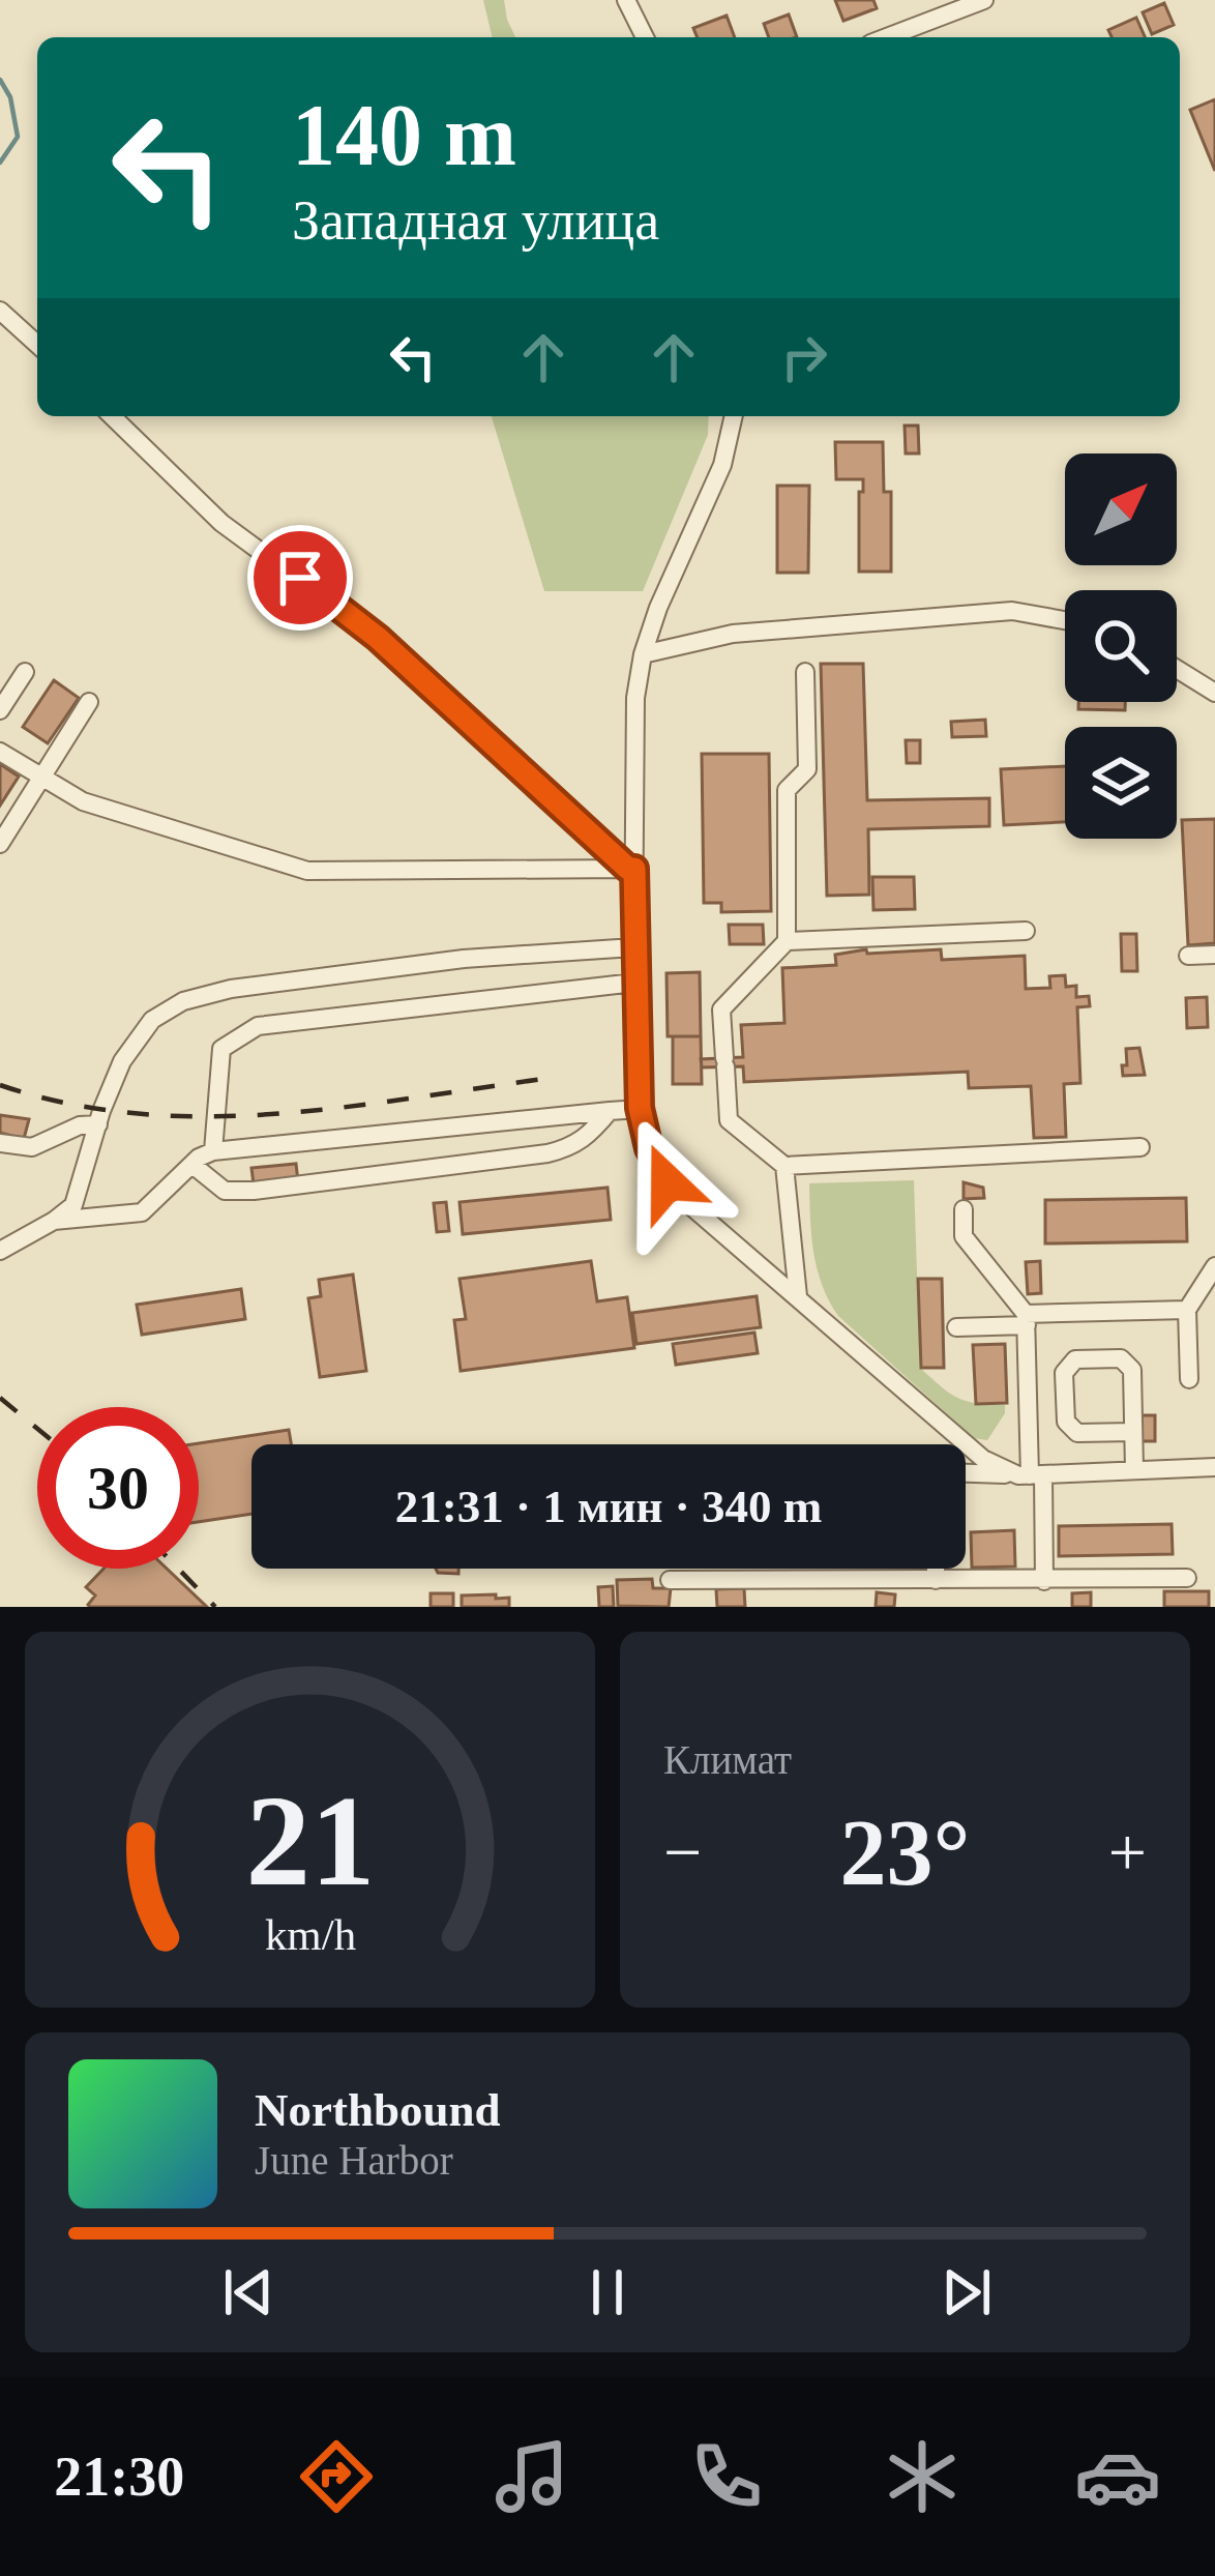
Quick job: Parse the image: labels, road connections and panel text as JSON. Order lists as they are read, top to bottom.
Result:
{
  "north": "top right",
  "page": {
    "turn": ["140 m", "Западная улица"],
    "limit": "30",
    "trip": "21:31 · 1 мин · 340 m",
    "tile": "Климат",
    "heat": ["−", "23°", "+"],
    "song": ["Northbound", "June Harbor"],
    "tabs": "21:30",
    "gauge": ["21", "km/h"]
  }
}
